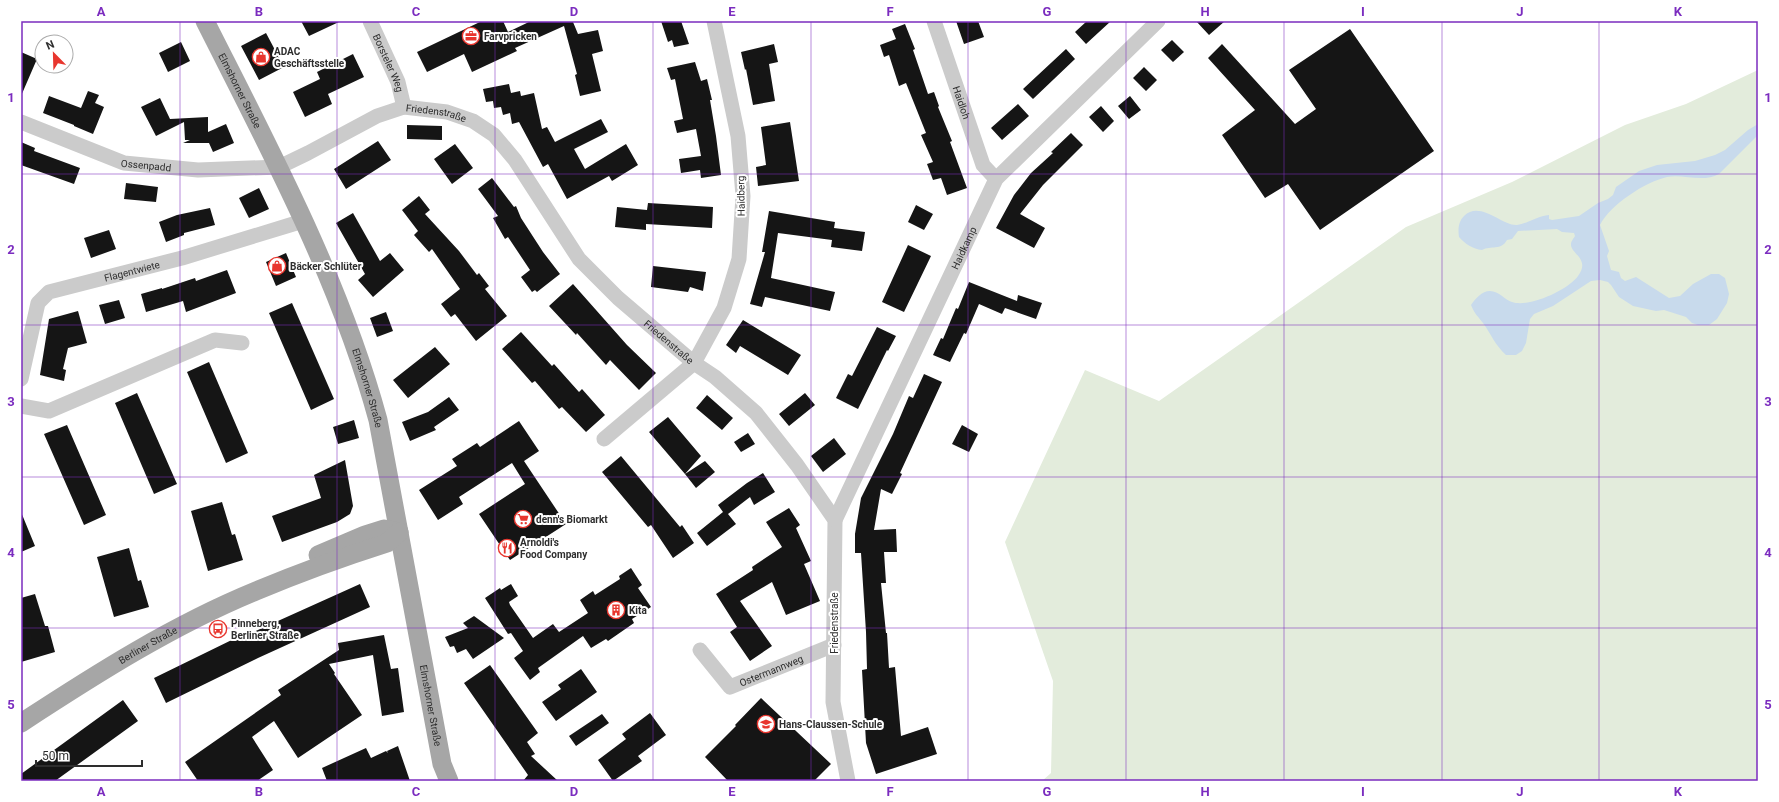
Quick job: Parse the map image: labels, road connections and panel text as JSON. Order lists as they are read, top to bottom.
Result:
{
  "streets": {
    "main road": ["Elmshorner Straße", "Berliner Straße"],
    "street": [
      "Borsteler Weg",
      "Haidloh",
      "Friedenstraße",
      "Ossenpadd",
      "Haidberg",
      "Haidkamp",
      "Flagentwiete",
      "Ostermannweg"
    ]
  },
  "crossings": [
    ["Borsteler Weg", "Friedenstraße"],
    ["Elmshorner Straße", "Friedenstraße"],
    ["Elmshorner Straße", "Ossenpadd"],
    ["Elmshorner Straße", "Flagentwiete"],
    ["Elmshorner Straße", "Berliner Straße"],
    ["Haidloh", "Haidkamp"],
    ["Friedenstraße", "Ossenpadd"],
    ["Friedenstraße", "Haidberg"],
    ["Friedenstraße", "Haidkamp"],
    ["Friedenstraße", "Ostermannweg"]
  ],
  "places": {
    "office": ["Farvpricken"],
    "shop": ["ADAC Geschäftsstelle", "Bäcker Schlüter"],
    "supermarket": ["denn's Biomarkt"],
    "restaurant": ["Arnoldi's Food Company"],
    "building": ["Kita"],
    "bus stop": ["Pinneberg, Berliner Straße"],
    "school or university": ["Hans-Claussen-Schule"]
  },
  "scale_bar": "50 m",
  "north": "top left",
  "grid": {
    "columns": [
      "A",
      "B",
      "C",
      "D",
      "E",
      "F",
      "G",
      "H",
      "I",
      "J",
      "K"
    ],
    "rows": [
      "1",
      "2",
      "3",
      "4",
      "5"
    ]
  }
}
